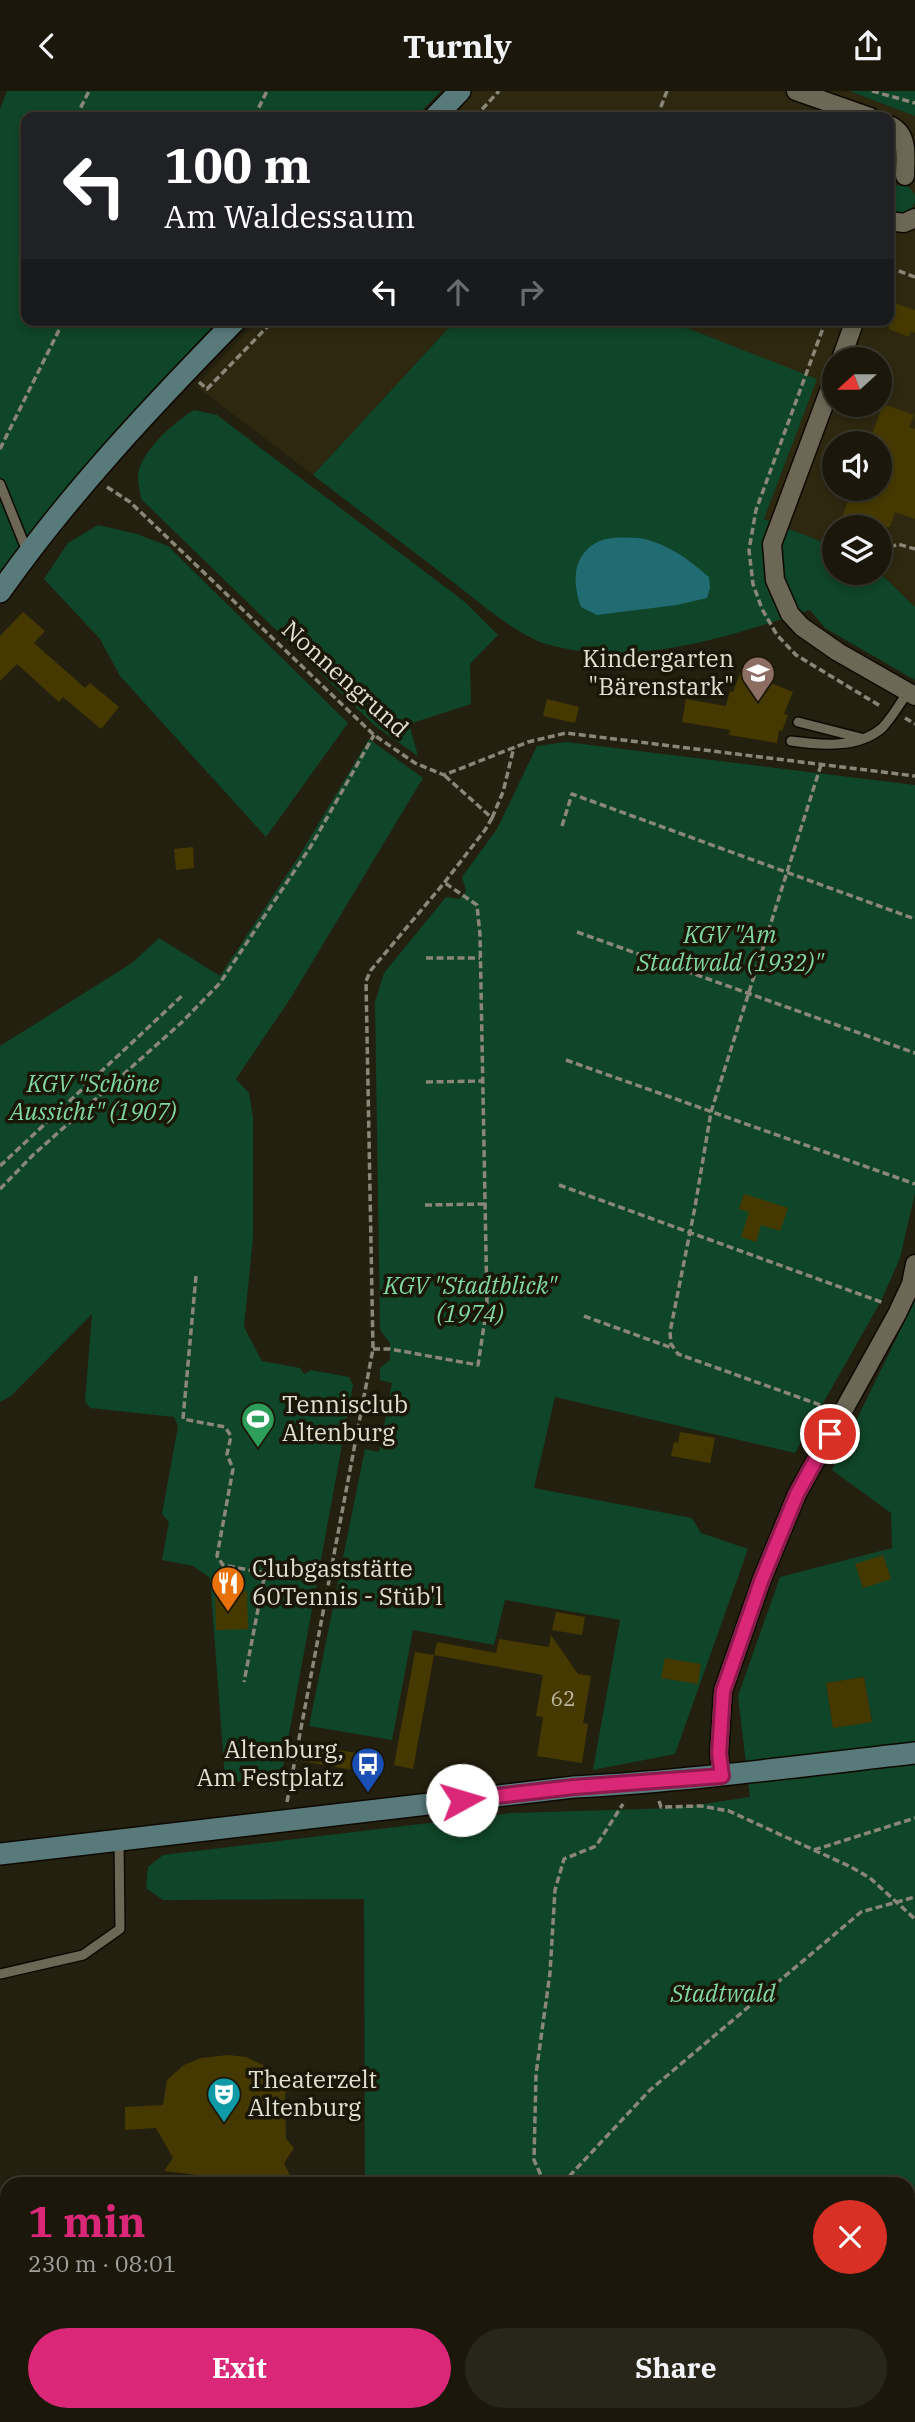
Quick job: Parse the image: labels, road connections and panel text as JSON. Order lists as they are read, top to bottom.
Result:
{
  "streets": {
    "path": ["Nonnengrund"]
  },
  "parks": [
    "KGV \"Am Stadtwald (1932)\"",
    "KGV \"Schöne Aussicht\" (1907)",
    "KGV \"Stadtblick\" (1974)",
    "Stadtwald"
  ],
  "places": {
    "school or university": ["Kindergarten \"Bärenstark\""],
    "sports": ["Tennisclub Altenburg"],
    "restaurant": ["Clubgaststätte 60Tennis - Stüb'l"],
    "bus stop": ["Altenburg, Am Festplatz"],
    "theatre": ["Theaterzelt Altenburg"]
  },
  "house_numbers": ["62"],
  "north": "left",
  "page": {
    "header": "Turnly",
    "turn": ["100 m", "Am Waldessaum"],
    "heading": ["1 min", "230 m · 08:01"],
    "buttons": ["Exit", "Share"]
  }
}
